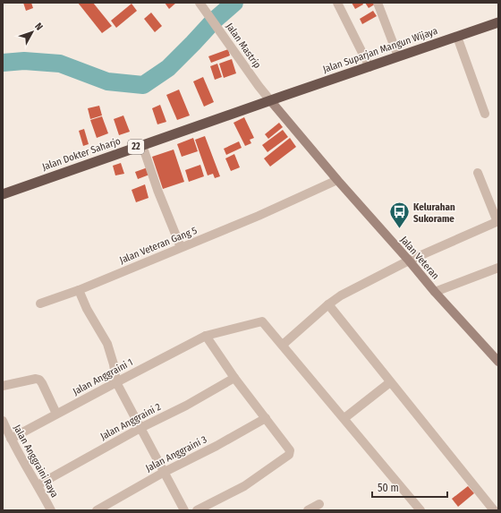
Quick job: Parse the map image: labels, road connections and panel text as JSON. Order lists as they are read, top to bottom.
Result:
{
  "streets": {
    "highway": ["Jalan Suparjan Mangun Wijaya", "22", "Jalan Dokter Saharjo"],
    "main road": ["Jalan Veteran"],
    "street": [
      "Jalan Mastrip",
      "Jalan Veteran Gang 5",
      "Jalan Anggraini 1",
      "Jalan Anggraini 2",
      "Jalan Anggraini 3",
      "Jalan Anggraini Raya"
    ]
  },
  "crossings": [
    ["Jalan Mastrip", "Jalan Suparjan Mangun Wijaya"],
    ["Jalan Mastrip", "Jalan Dokter Saharjo"],
    ["Jalan Mastrip", "Jalan Veteran"],
    ["Jalan Suparjan Mangun Wijaya", "Jalan Dokter Saharjo"],
    ["Jalan Suparjan Mangun Wijaya", "Jalan Veteran"],
    ["Jalan Dokter Saharjo", "Jalan Veteran"],
    ["Jalan Veteran Gang 5", "Jalan Veteran"],
    ["Jalan Anggraini 1", "Jalan Anggraini Raya"],
    ["Jalan Anggraini 2", "Jalan Anggraini Raya"]
  ],
  "places": {
    "bus stop": ["Kelurahan Sukorame"]
  },
  "scale_bar": "50 m",
  "north": "top right"
}
